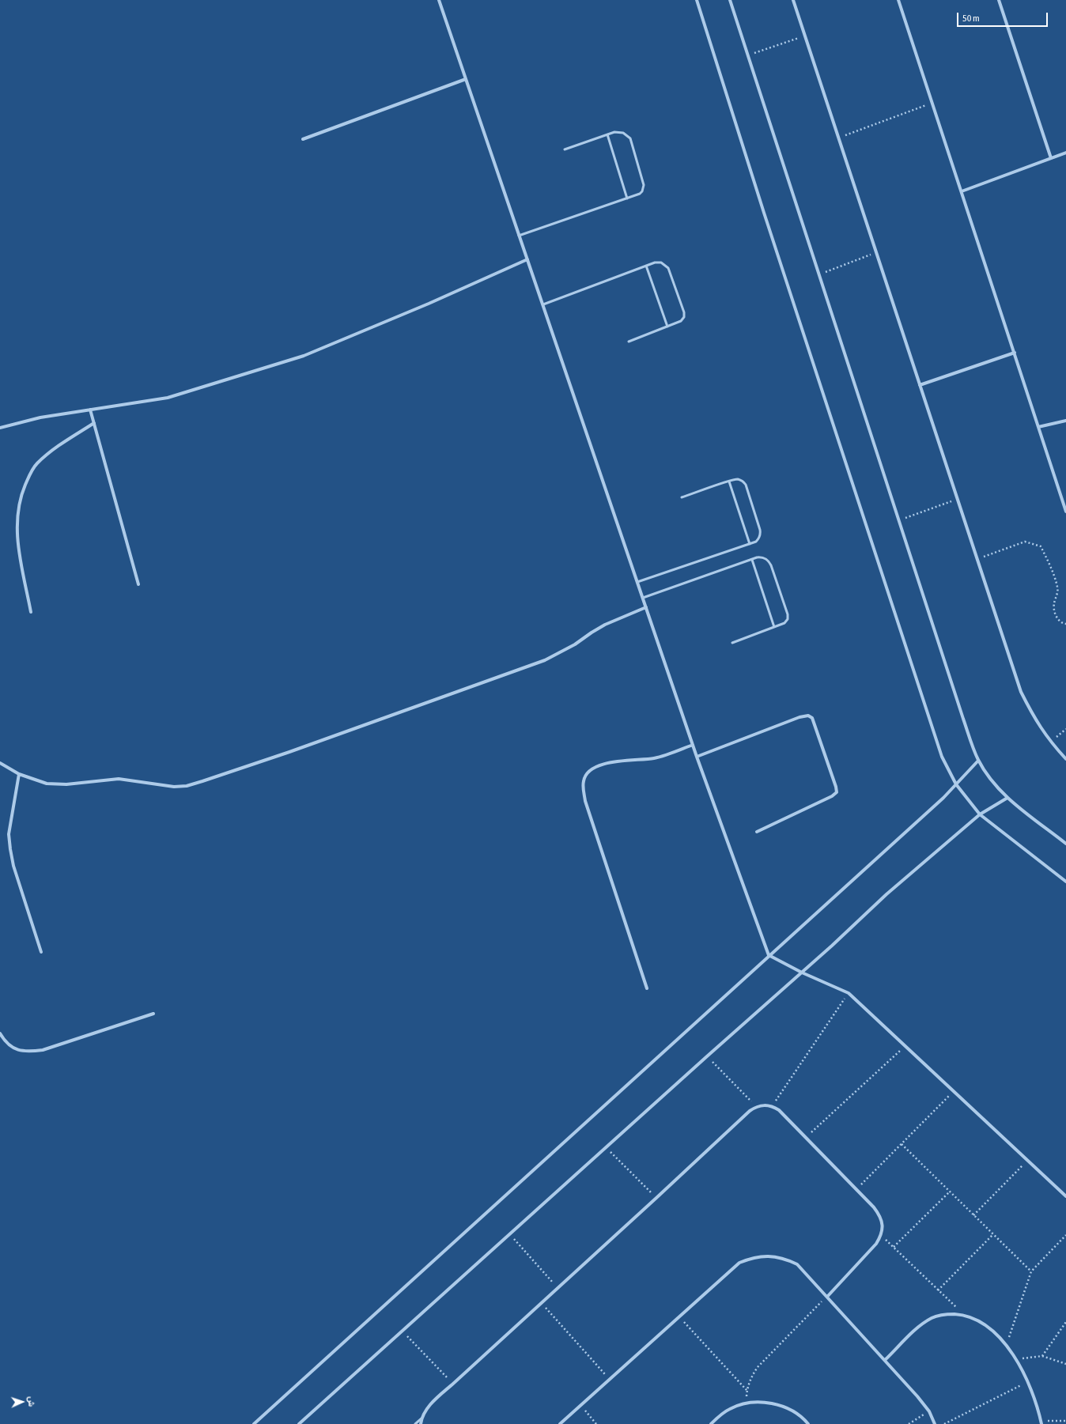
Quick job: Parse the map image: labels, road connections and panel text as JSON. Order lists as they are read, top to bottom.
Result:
{
  "scale_bar": "50 m",
  "north": "right"
}
